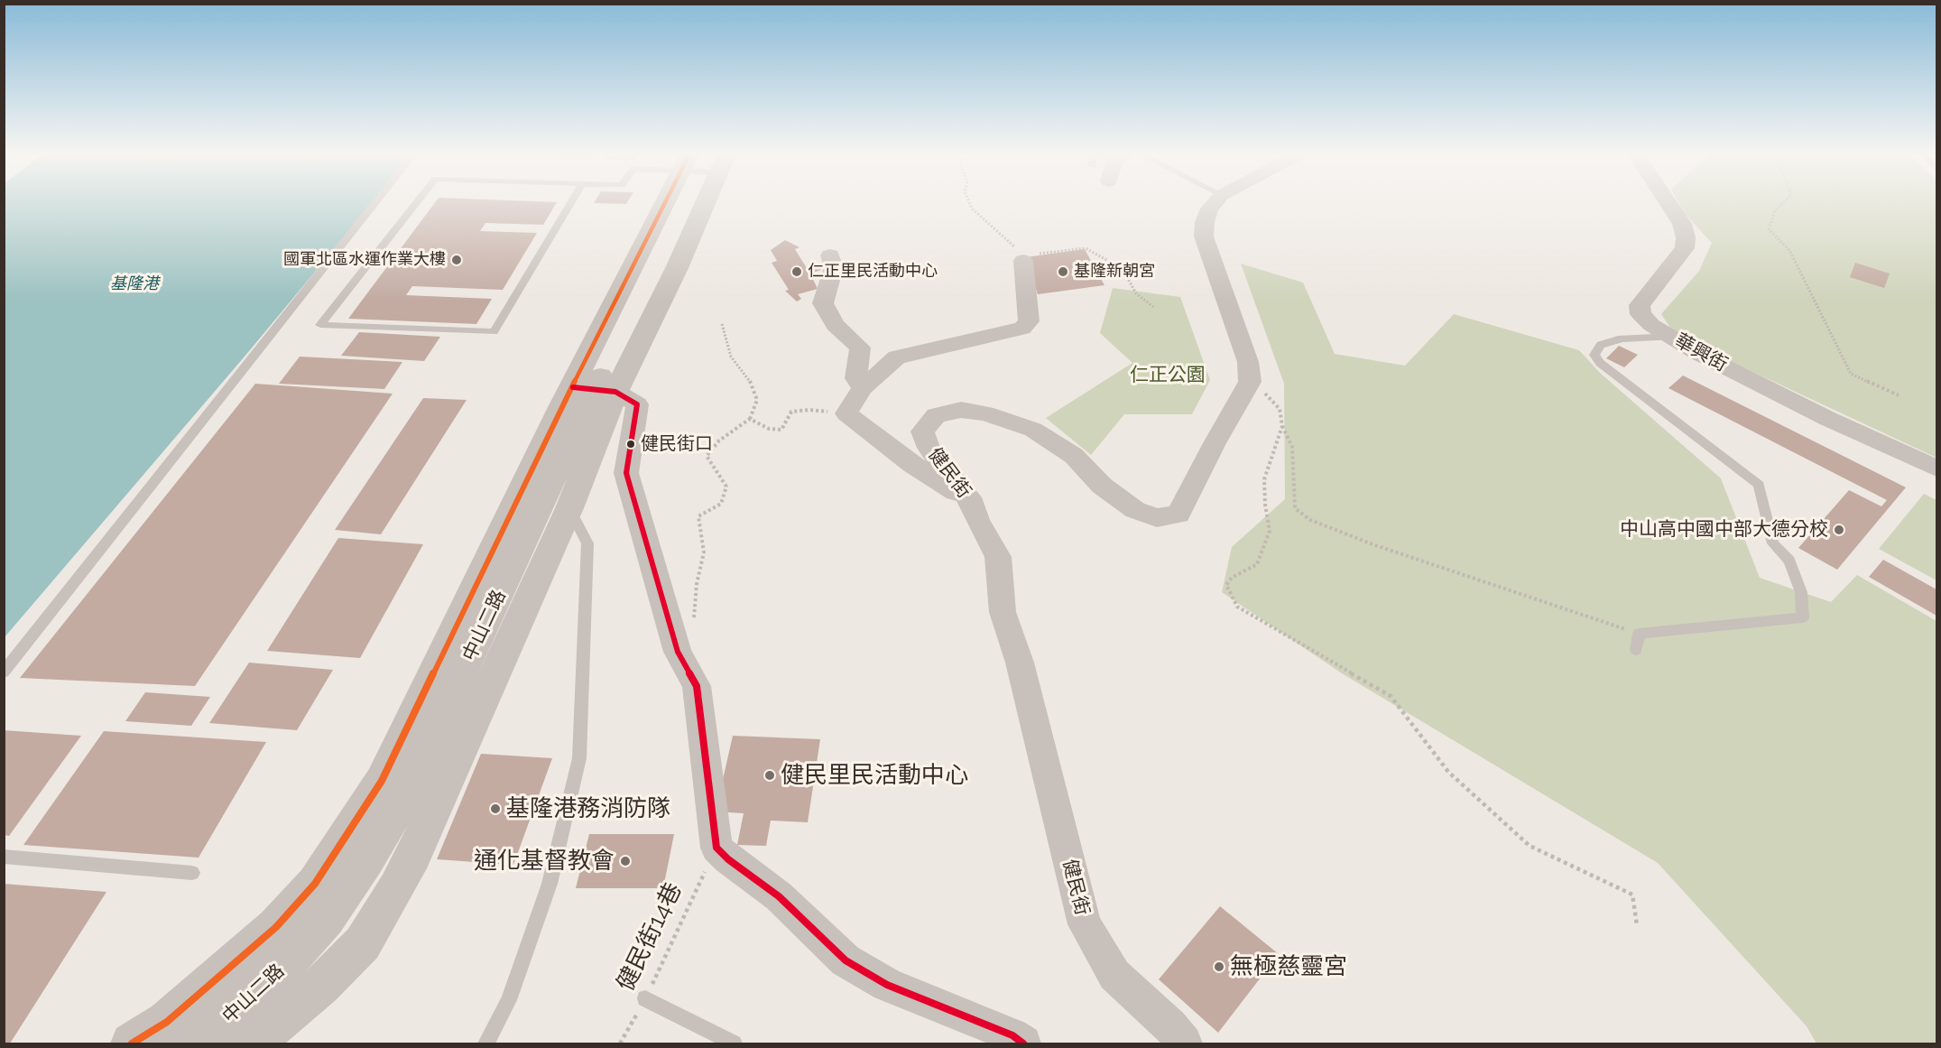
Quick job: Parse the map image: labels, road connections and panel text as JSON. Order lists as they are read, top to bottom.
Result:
{
  "streets": {
    "street": ["華興街", "健民街", "中山二路"],
    "path": ["健民街14巷"]
  },
  "water": ["基隆港"],
  "parks": ["仁正公園"],
  "places": [
    "國軍北區水運作業大樓",
    "仁正里民活動中心",
    "基隆新朝宮",
    "健民街口",
    "中山高中國中部大德分校",
    "健民里民活動中心",
    "基隆港務消防隊",
    "通化基督教會",
    "無極慈靈宮"
  ]
}
